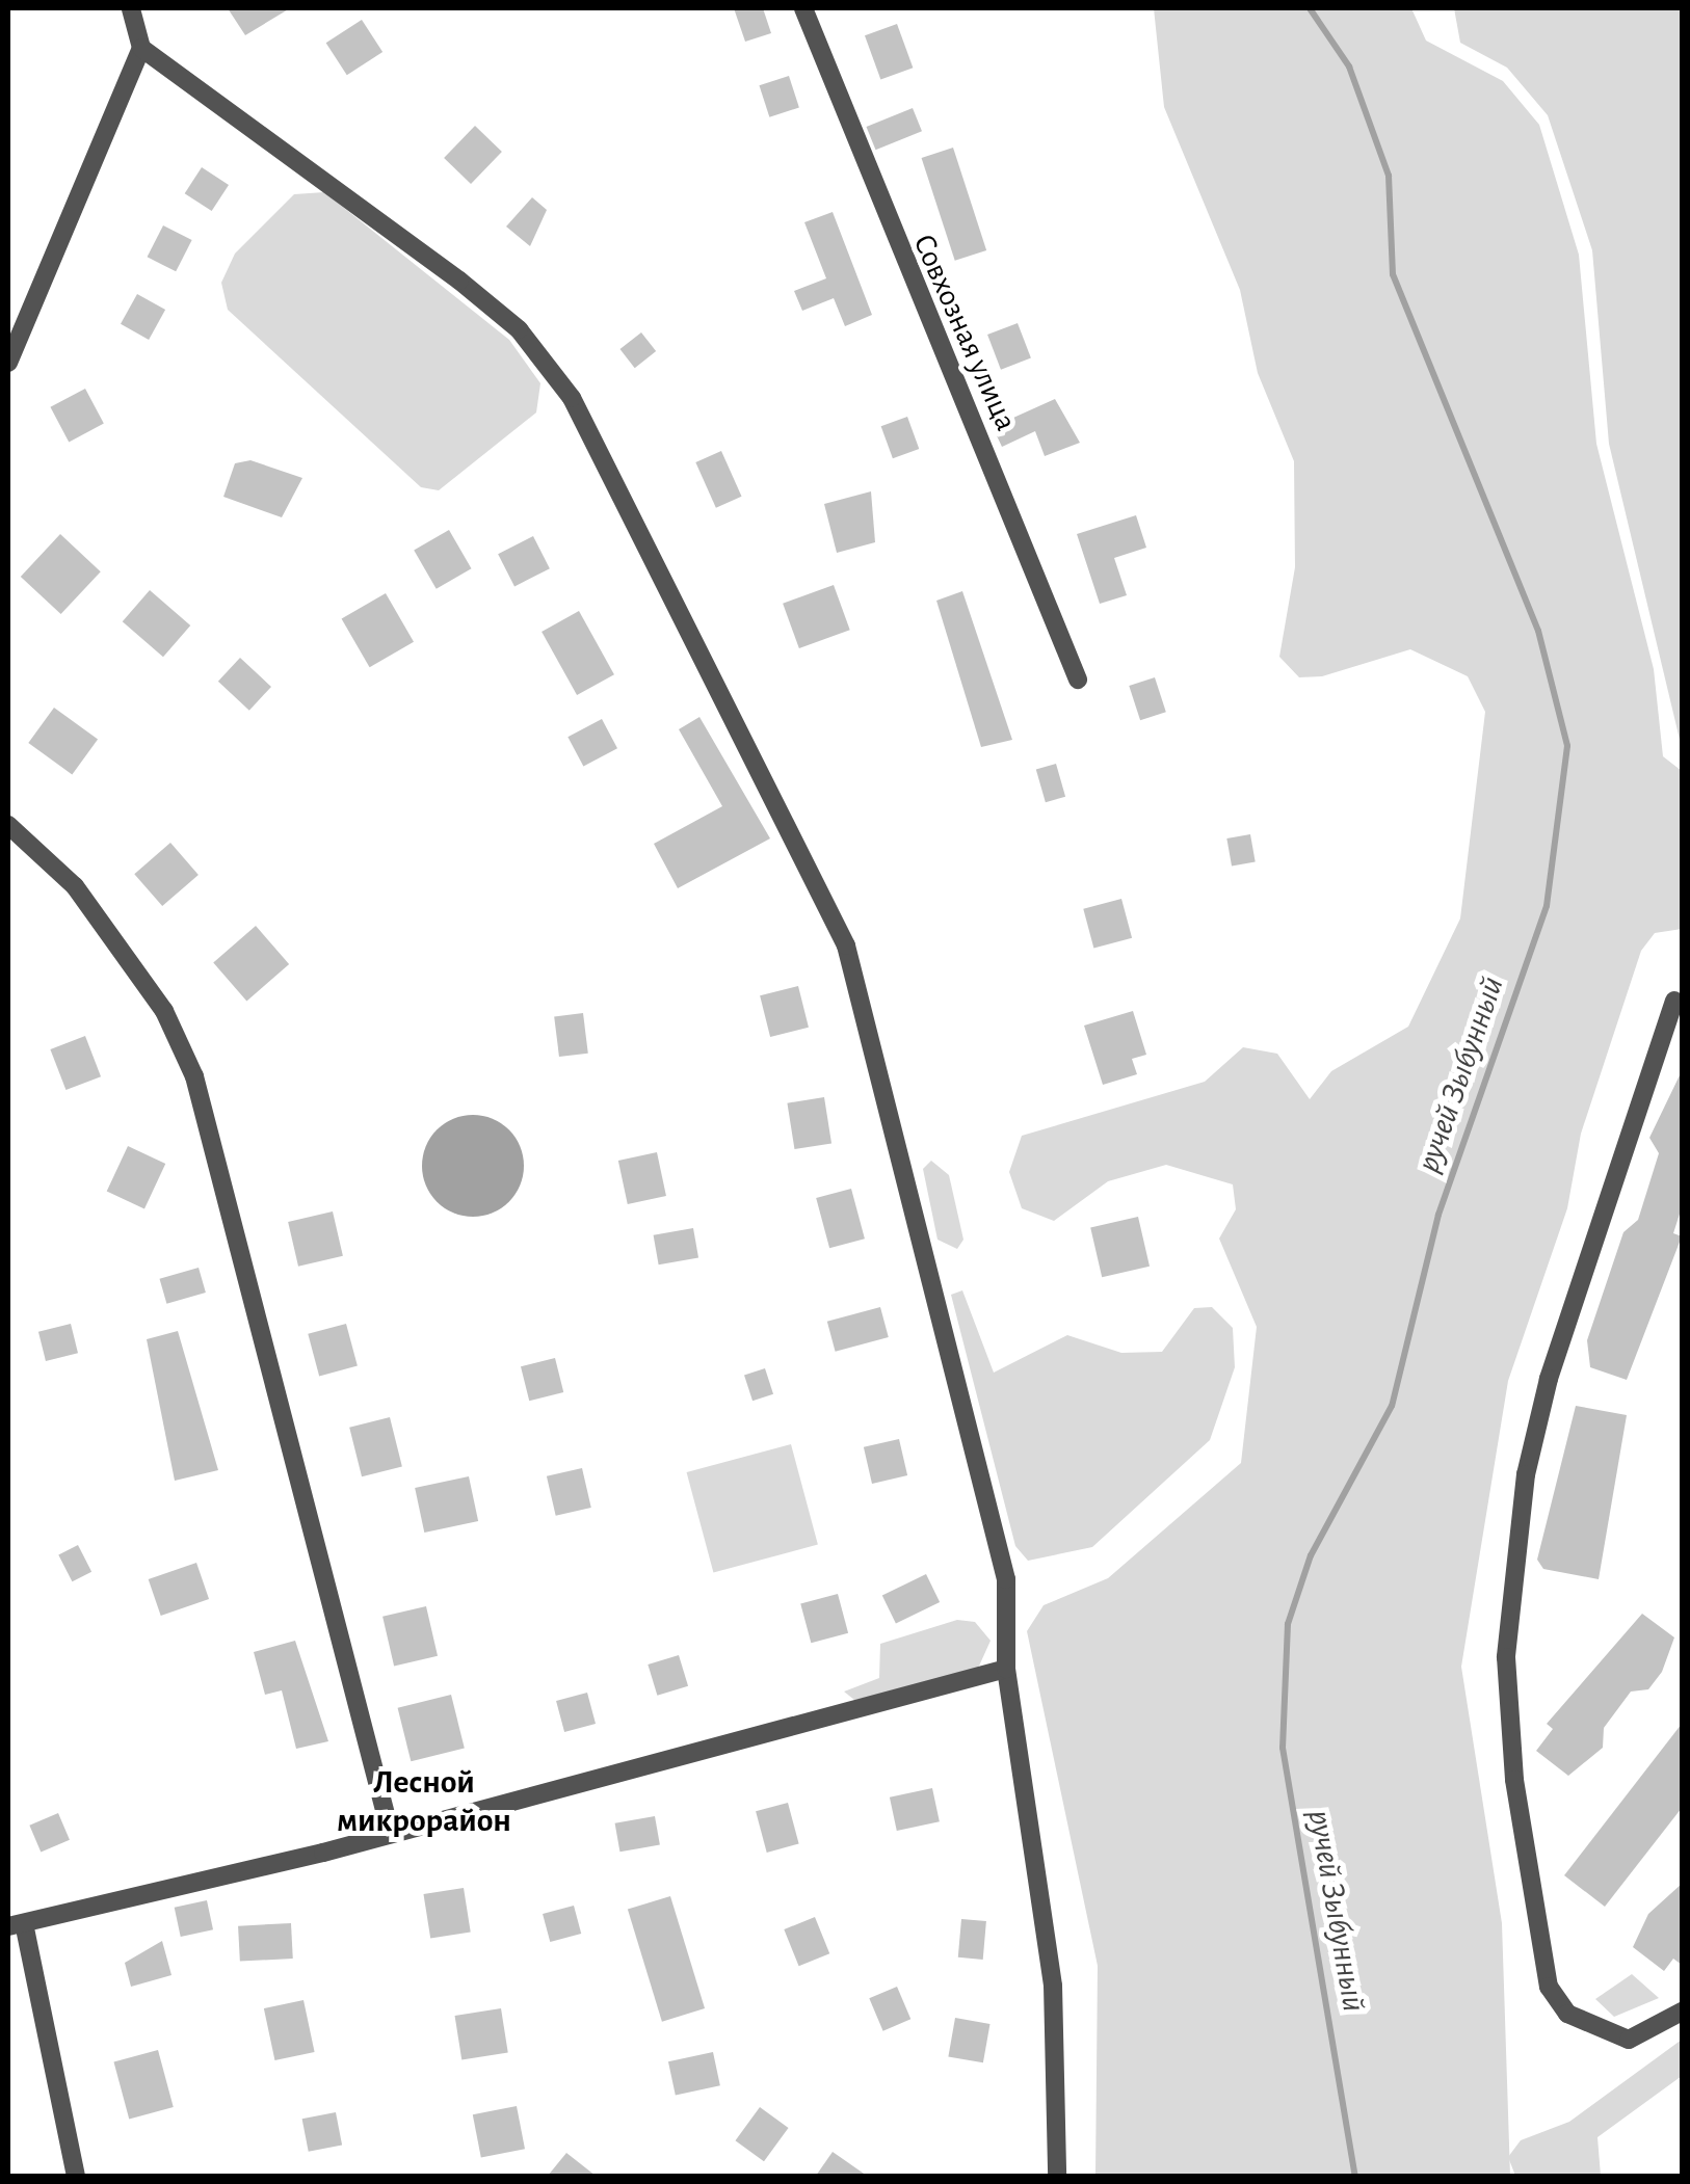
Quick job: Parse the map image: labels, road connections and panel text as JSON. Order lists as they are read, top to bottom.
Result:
{
  "streets": {
    "street": ["Совхозная улица"]
  },
  "districts": ["Лесной микрорайон"],
  "water": ["ручей Зыбунный"]
}
